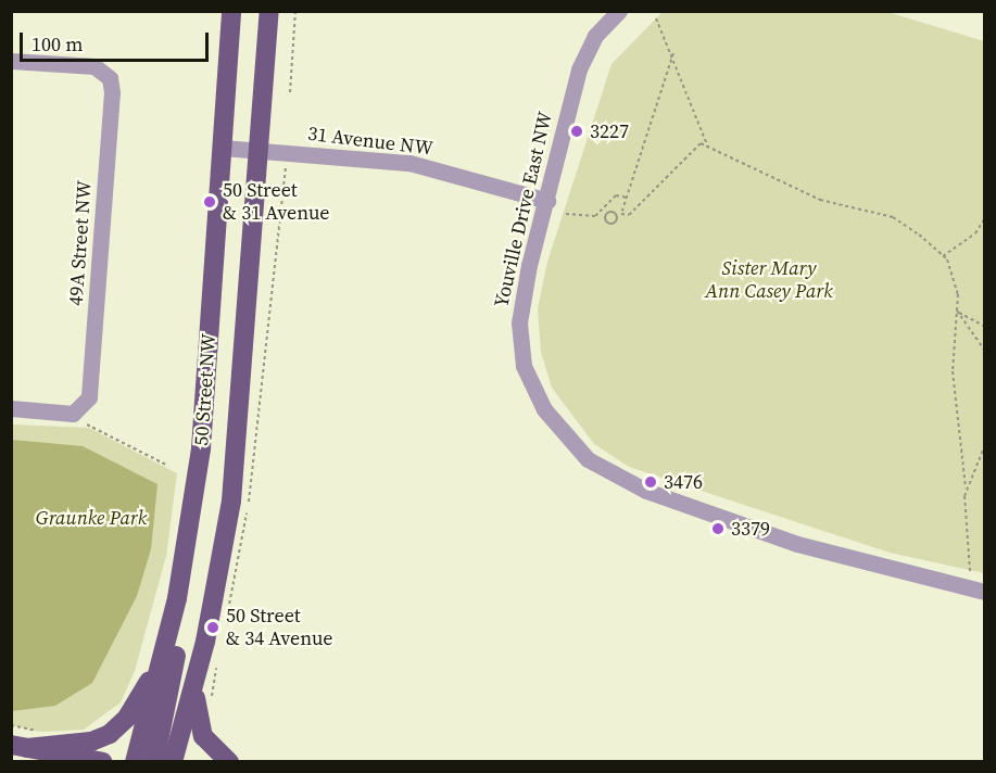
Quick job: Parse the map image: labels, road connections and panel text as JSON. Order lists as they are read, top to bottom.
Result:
{
  "streets": {
    "main road": ["50 Street NW"],
    "street": ["31 Avenue NW", "Youville Drive East NW", "49A Street NW"]
  },
  "crossings": [
    ["31 Avenue NW", "Youville Drive East NW"],
    ["31 Avenue NW", "50 Street NW"]
  ],
  "parks": ["Sister Mary Ann Casey Park", "Graunke Park"],
  "places": [
    "3227",
    "50 Street & 31 Avenue",
    "3476",
    "3379",
    "50 Street & 34 Avenue"
  ],
  "scale_bar": "100 m"
}
